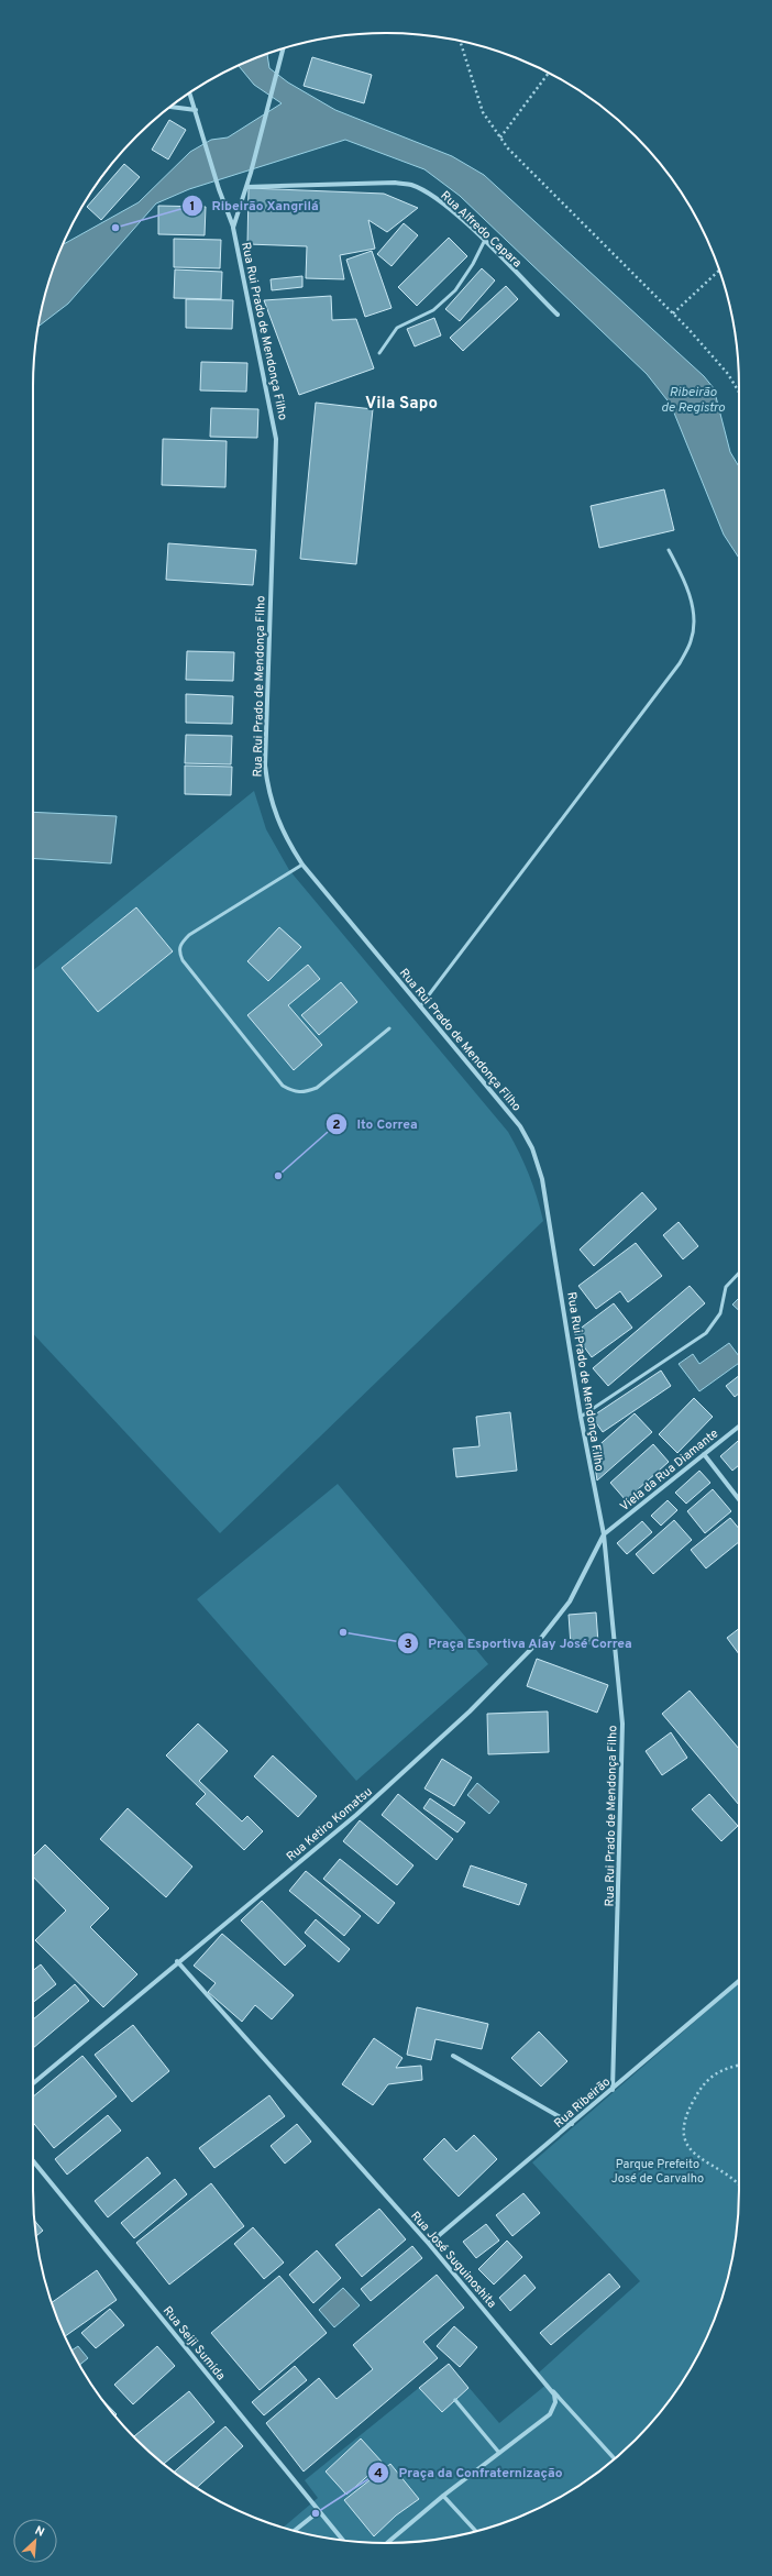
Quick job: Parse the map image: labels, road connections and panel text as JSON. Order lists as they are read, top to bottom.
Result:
{
  "streets": {
    "street": [
      "Rua Alfredo Capara",
      "Rua Rui Prado de Mendonça Filho",
      "Viela da Rua Diamante",
      "Rua Ketiro Komatsu",
      "Rua Ribeirão",
      "Rua José Suguinoshita",
      "Rua Seiji Sumida"
    ]
  },
  "crossings": [
    ["Rua Alfredo Capara", "Rua Rui Prado de Mendonça Filho"],
    ["Rua Rui Prado de Mendonça Filho", "Viela da Rua Diamante"],
    ["Rua Rui Prado de Mendonça Filho", "Rua Ketiro Komatsu"],
    ["Rua Rui Prado de Mendonça Filho", "Rua Ribeirão"],
    ["Viela da Rua Diamante", "Rua Ketiro Komatsu"],
    ["Rua Ketiro Komatsu", "Rua José Suguinoshita"],
    ["Rua Ribeirão", "Rua José Suguinoshita"]
  ],
  "districts": ["Vila Sapo"],
  "water": ["Ribeirão de Registro"],
  "parks": ["Parque Prefeito José de Carvalho"],
  "places": [
    "Ribeirão Xangrilá",
    "Ito Correa",
    "Praça Esportiva Alay José Correa",
    "Praça da Confraternização"
  ],
  "north": "top right"
}
